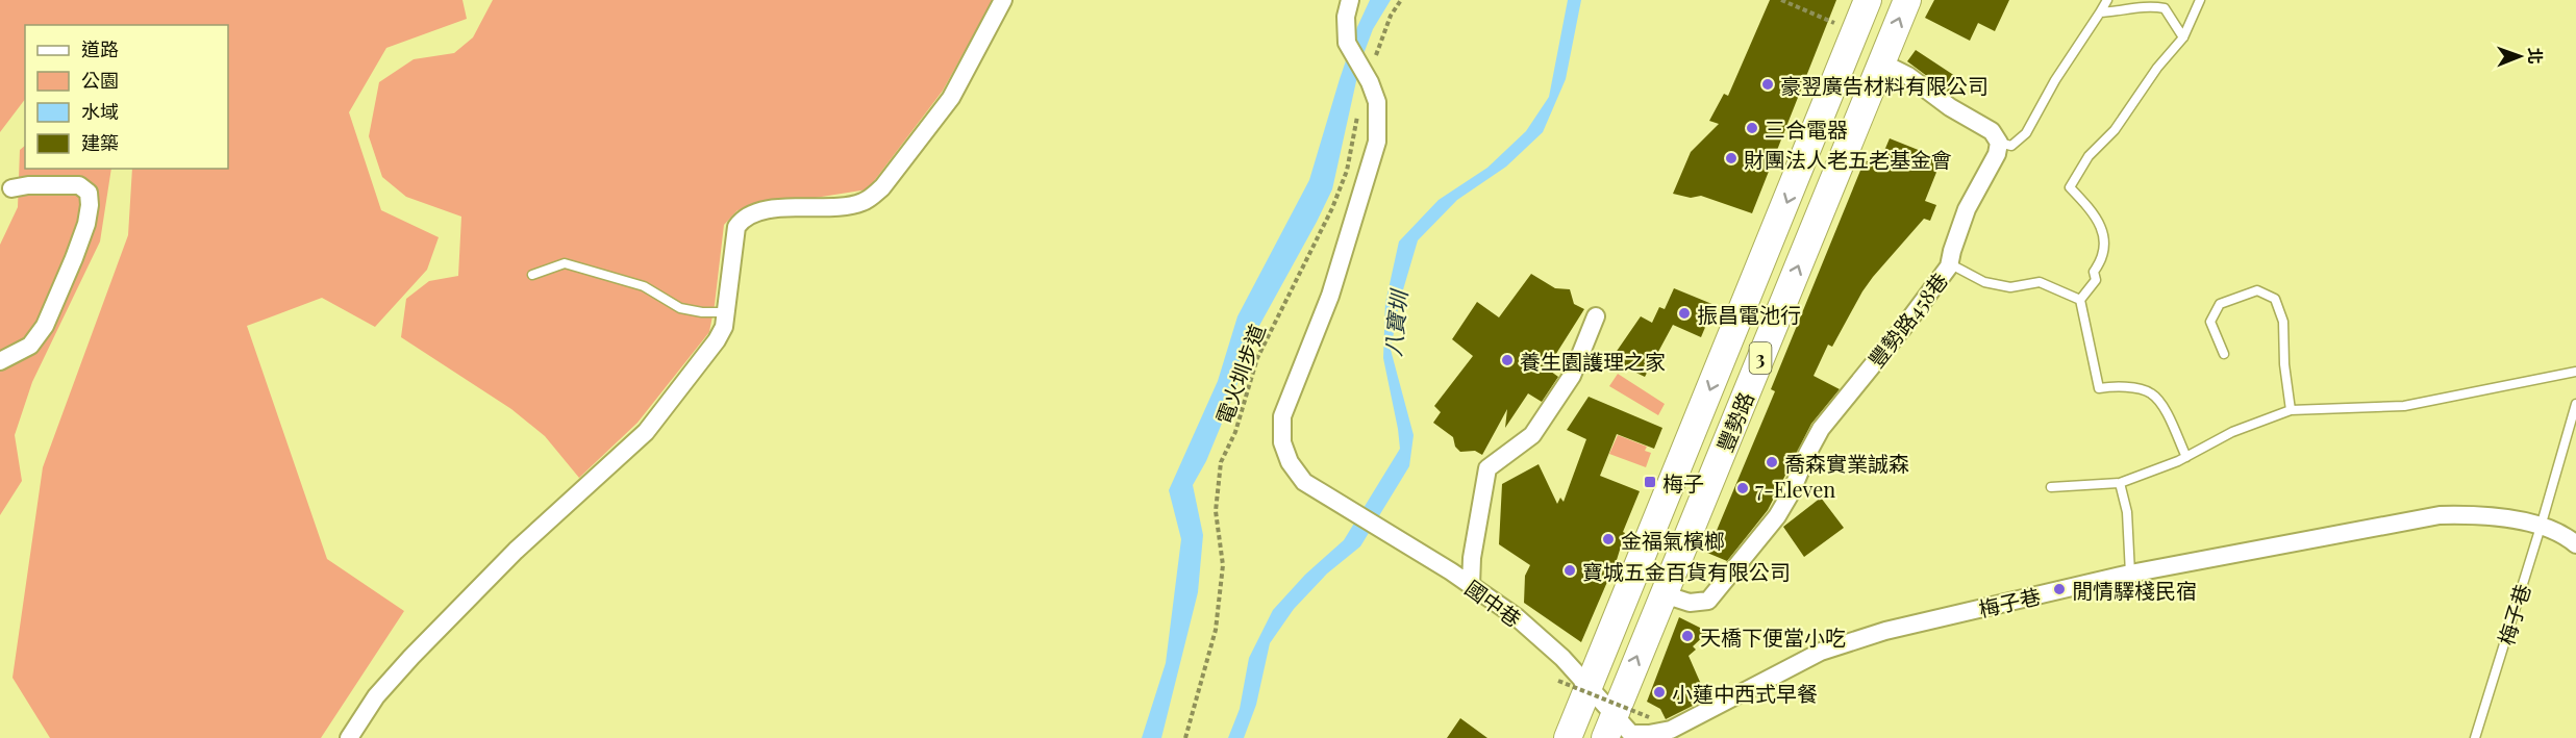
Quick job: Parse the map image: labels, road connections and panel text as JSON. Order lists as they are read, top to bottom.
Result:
{
  "streets": {
    "main road": ["3", "豐勢路"],
    "street": ["豐勢路458巷", "梅子巷", "國中巷"],
    "path": ["電火圳步道"]
  },
  "crossings": [
    ["豐勢路458巷", "豐勢路"],
    ["豐勢路", "梅子巷"],
    ["豐勢路", "國中巷"],
    ["梅子巷", "國中巷"]
  ],
  "water": ["八寶圳"],
  "places": {
    "other": [
      "豪翌廣告材料有限公司",
      "三合電器",
      "財團法人老五老基金會",
      "振昌電池行",
      "養生園護理之家",
      "喬森實業誠森",
      "7-Eleven",
      "金福氣檳榔",
      "寶城五金百貨有限公司",
      "閒情驛棧民宿",
      "天橋下便當小吃",
      "小蓮中西式早餐"
    ],
    "transit": ["梅子"]
  },
  "legend": [
    "道路",
    "公園",
    "水域",
    "建築"
  ],
  "north": "right"
}
